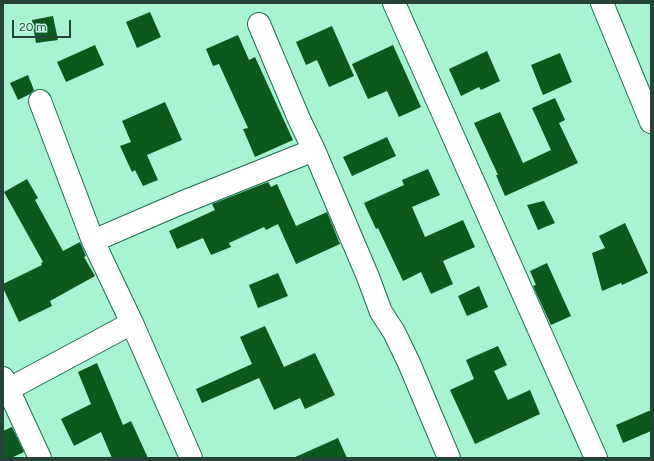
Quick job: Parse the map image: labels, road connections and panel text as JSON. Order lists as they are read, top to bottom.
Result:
{
  "scale_bar": "20 m"
}
